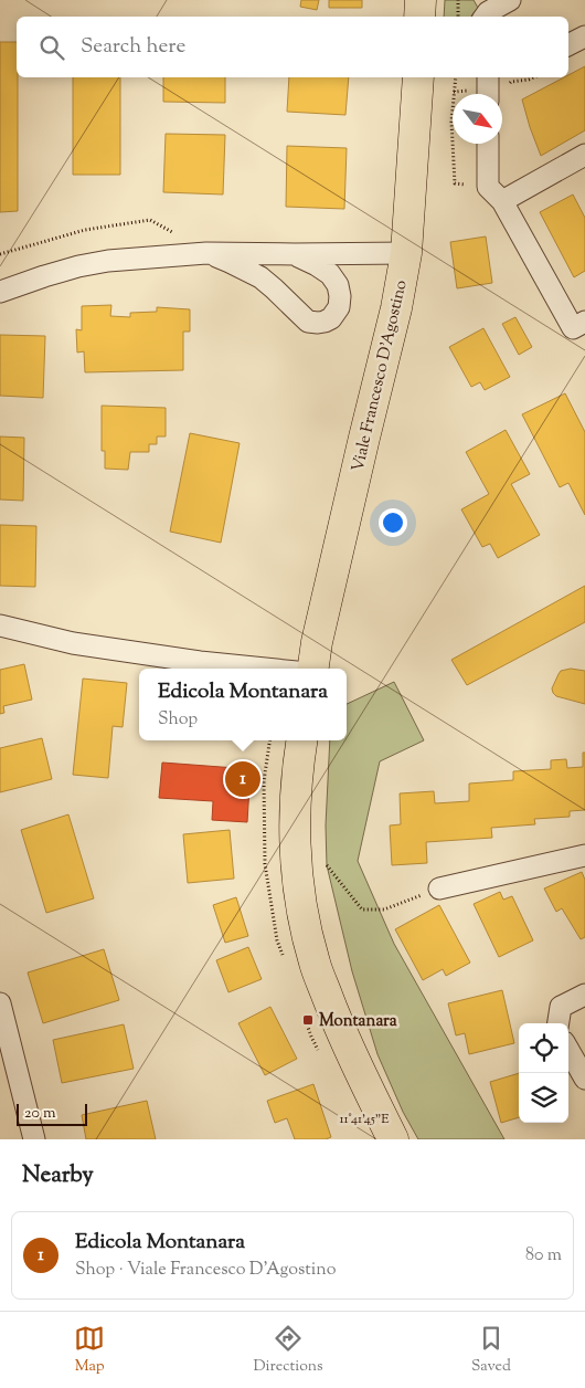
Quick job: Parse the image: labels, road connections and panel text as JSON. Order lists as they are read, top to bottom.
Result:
{
  "streets": {
    "main road": ["Viale Francesco D'Agostino"]
  },
  "places": {
    "transit": ["Montanara"]
  },
  "scale_bar": "20 m",
  "north": "bottom right",
  "page": {
    "search": "Search here",
    "popup": ["Edicola Montanara", "Shop"],
    "pins": "1",
    "scale": "20 m",
    "heading": "Nearby",
    "list": [
      {
        "mark": "1",
        "name": "Edicola Montanara",
        "note": "Shop · Viale Francesco D'Agostino",
        "value": "80 m"
      }
    ],
    "nav": ["Map", "Directions", "Saved"]
  },
  "coordinates": ["11°41'45\"E"]
}
